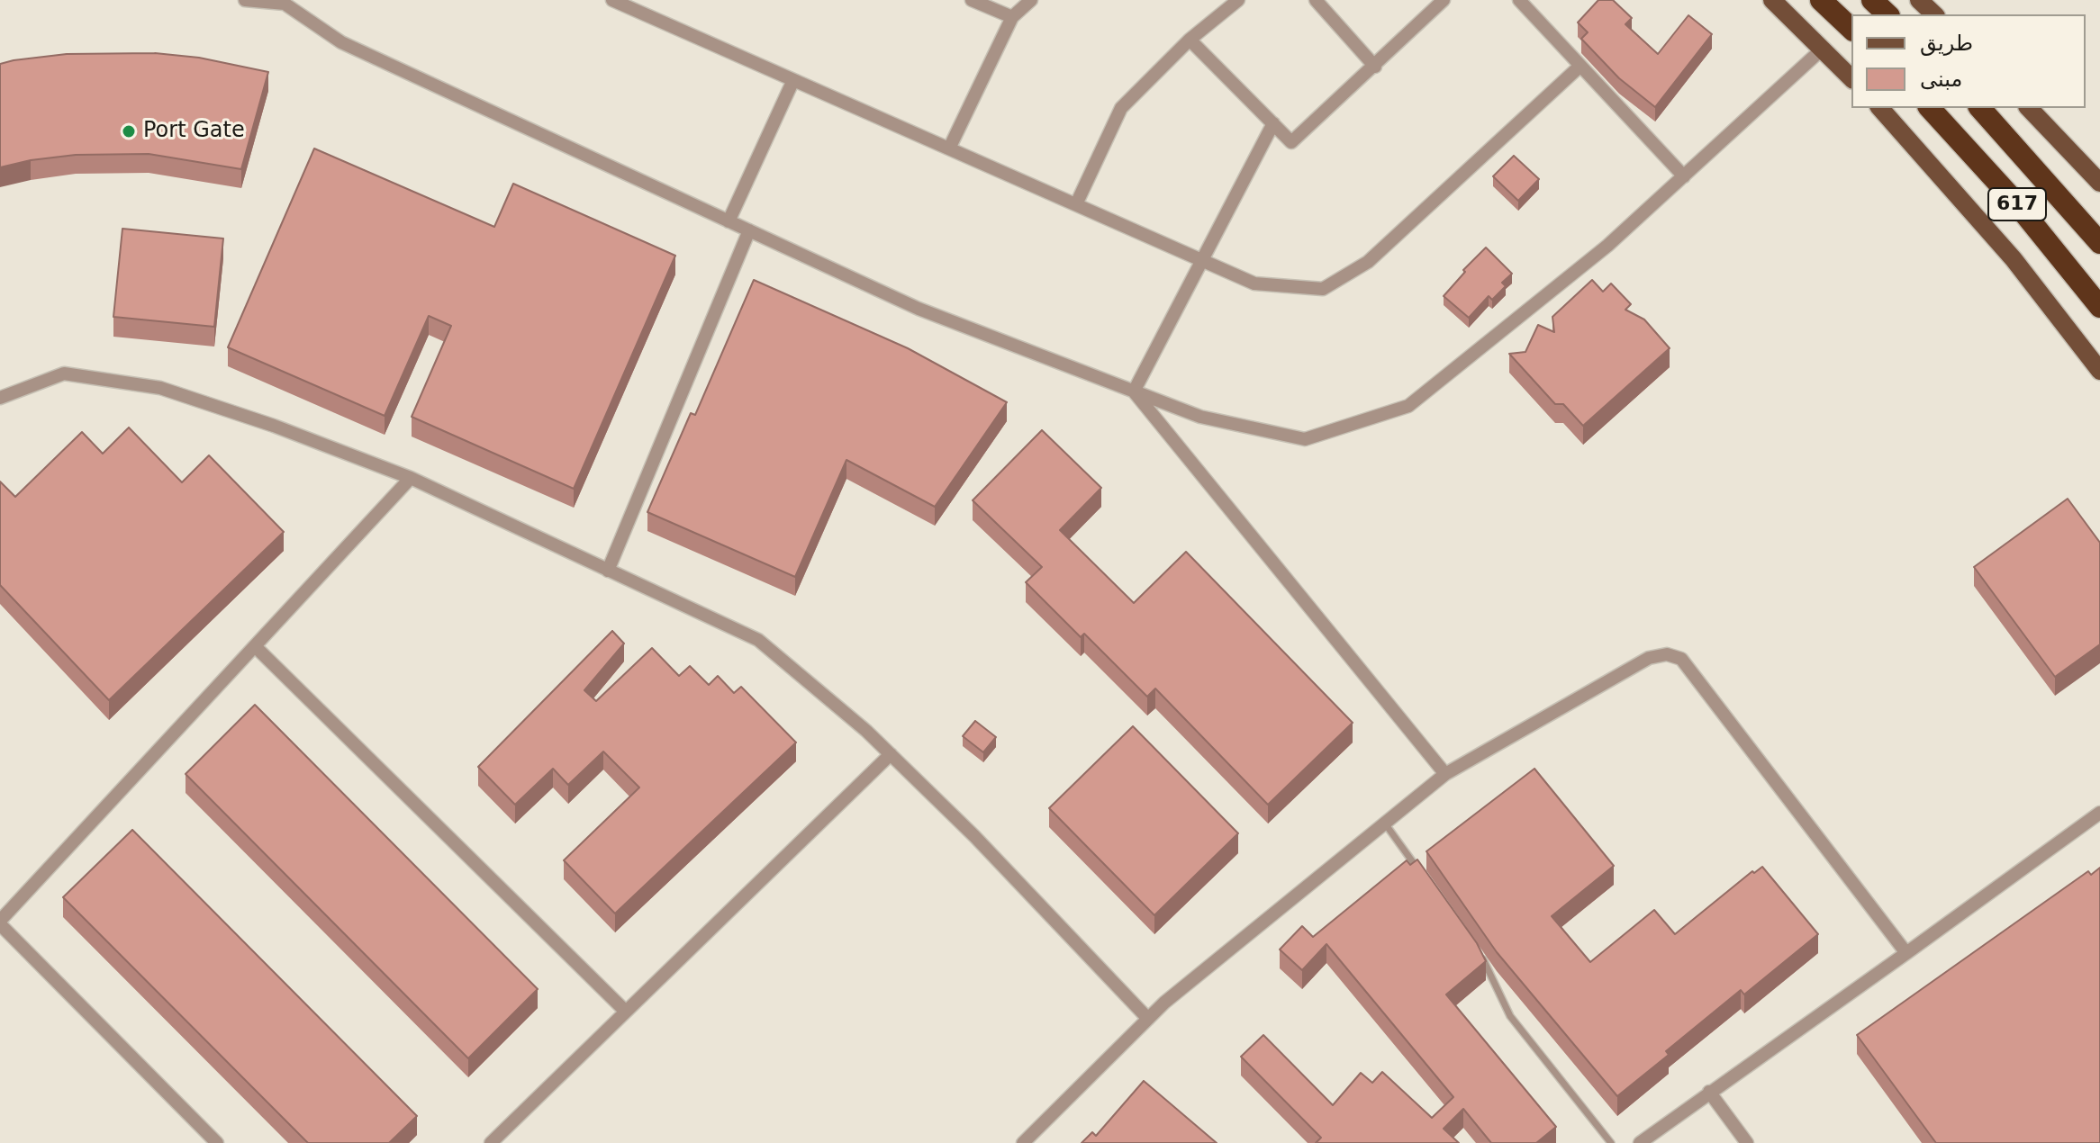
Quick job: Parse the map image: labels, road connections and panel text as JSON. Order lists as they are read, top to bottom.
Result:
{
  "streets": {
    "highway": ["617"]
  },
  "places": ["Port Gate"],
  "legend": ["طريق", "مبنى"]
}
